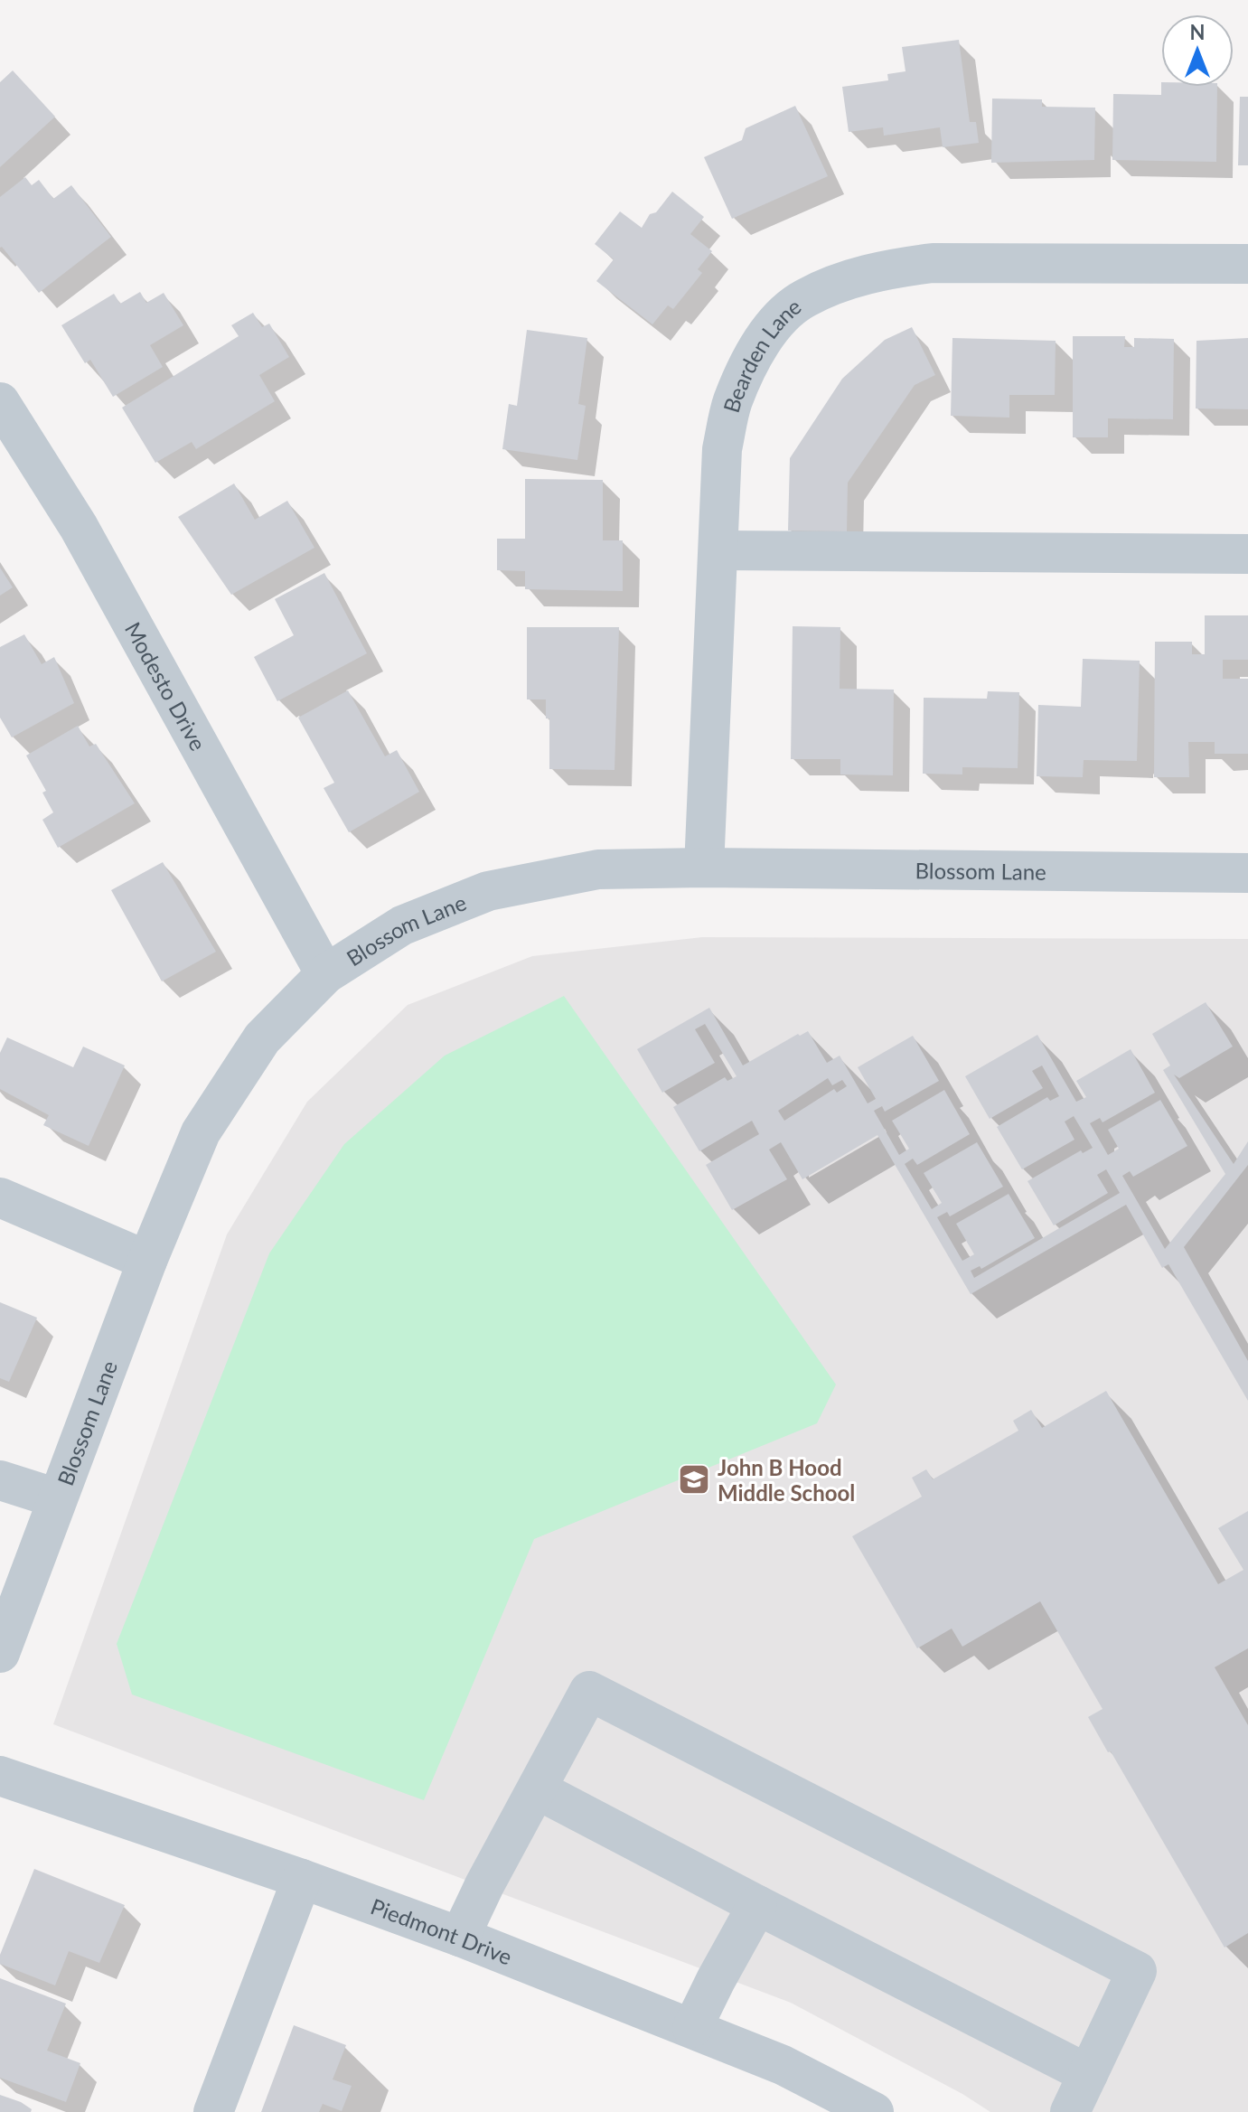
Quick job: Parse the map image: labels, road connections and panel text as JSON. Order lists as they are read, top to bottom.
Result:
{
  "streets": {
    "street": [
      "Bearden Lane",
      "Modesto Drive",
      "Blossom Lane",
      "Piedmont Drive"
    ]
  },
  "crossings": [
    ["Bearden Lane", "Blossom Lane"],
    ["Modesto Drive", "Blossom Lane"]
  ],
  "places": {
    "school or university": ["John B Hood Middle School"]
  },
  "north": "top"
}
